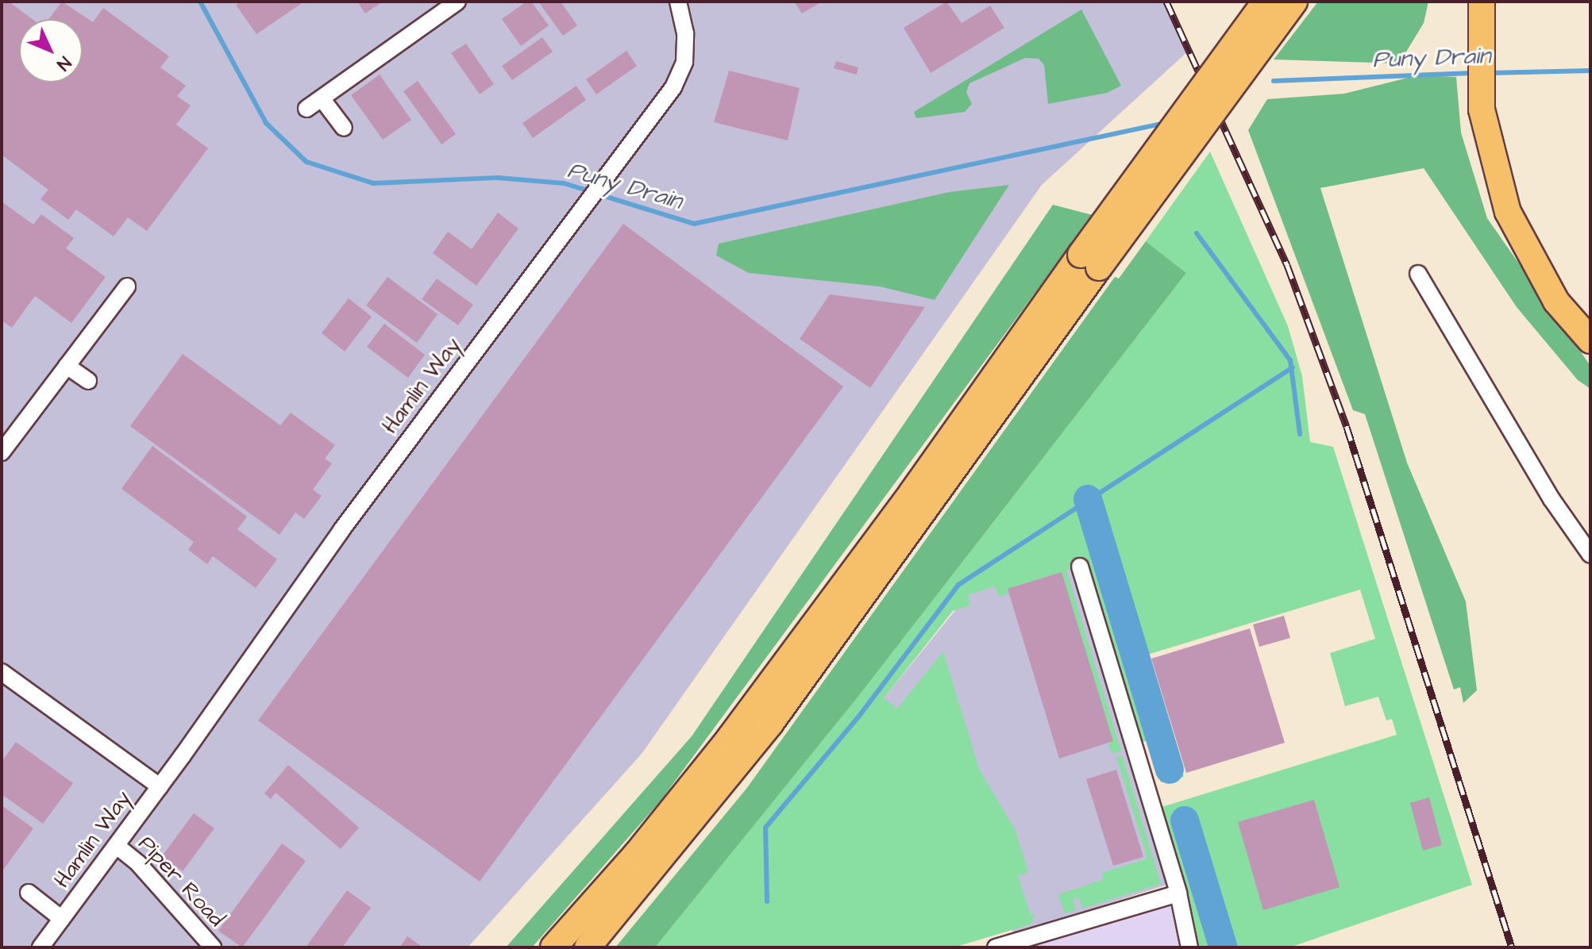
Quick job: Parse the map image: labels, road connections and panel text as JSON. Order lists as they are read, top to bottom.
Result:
{
  "streets": {
    "street": ["Hamlin Way", "Piper Road"]
  },
  "crossings": [
    ["Hamlin Way", "Piper Road"]
  ],
  "water": ["Puny Drain"],
  "north": "bottom right"
}
